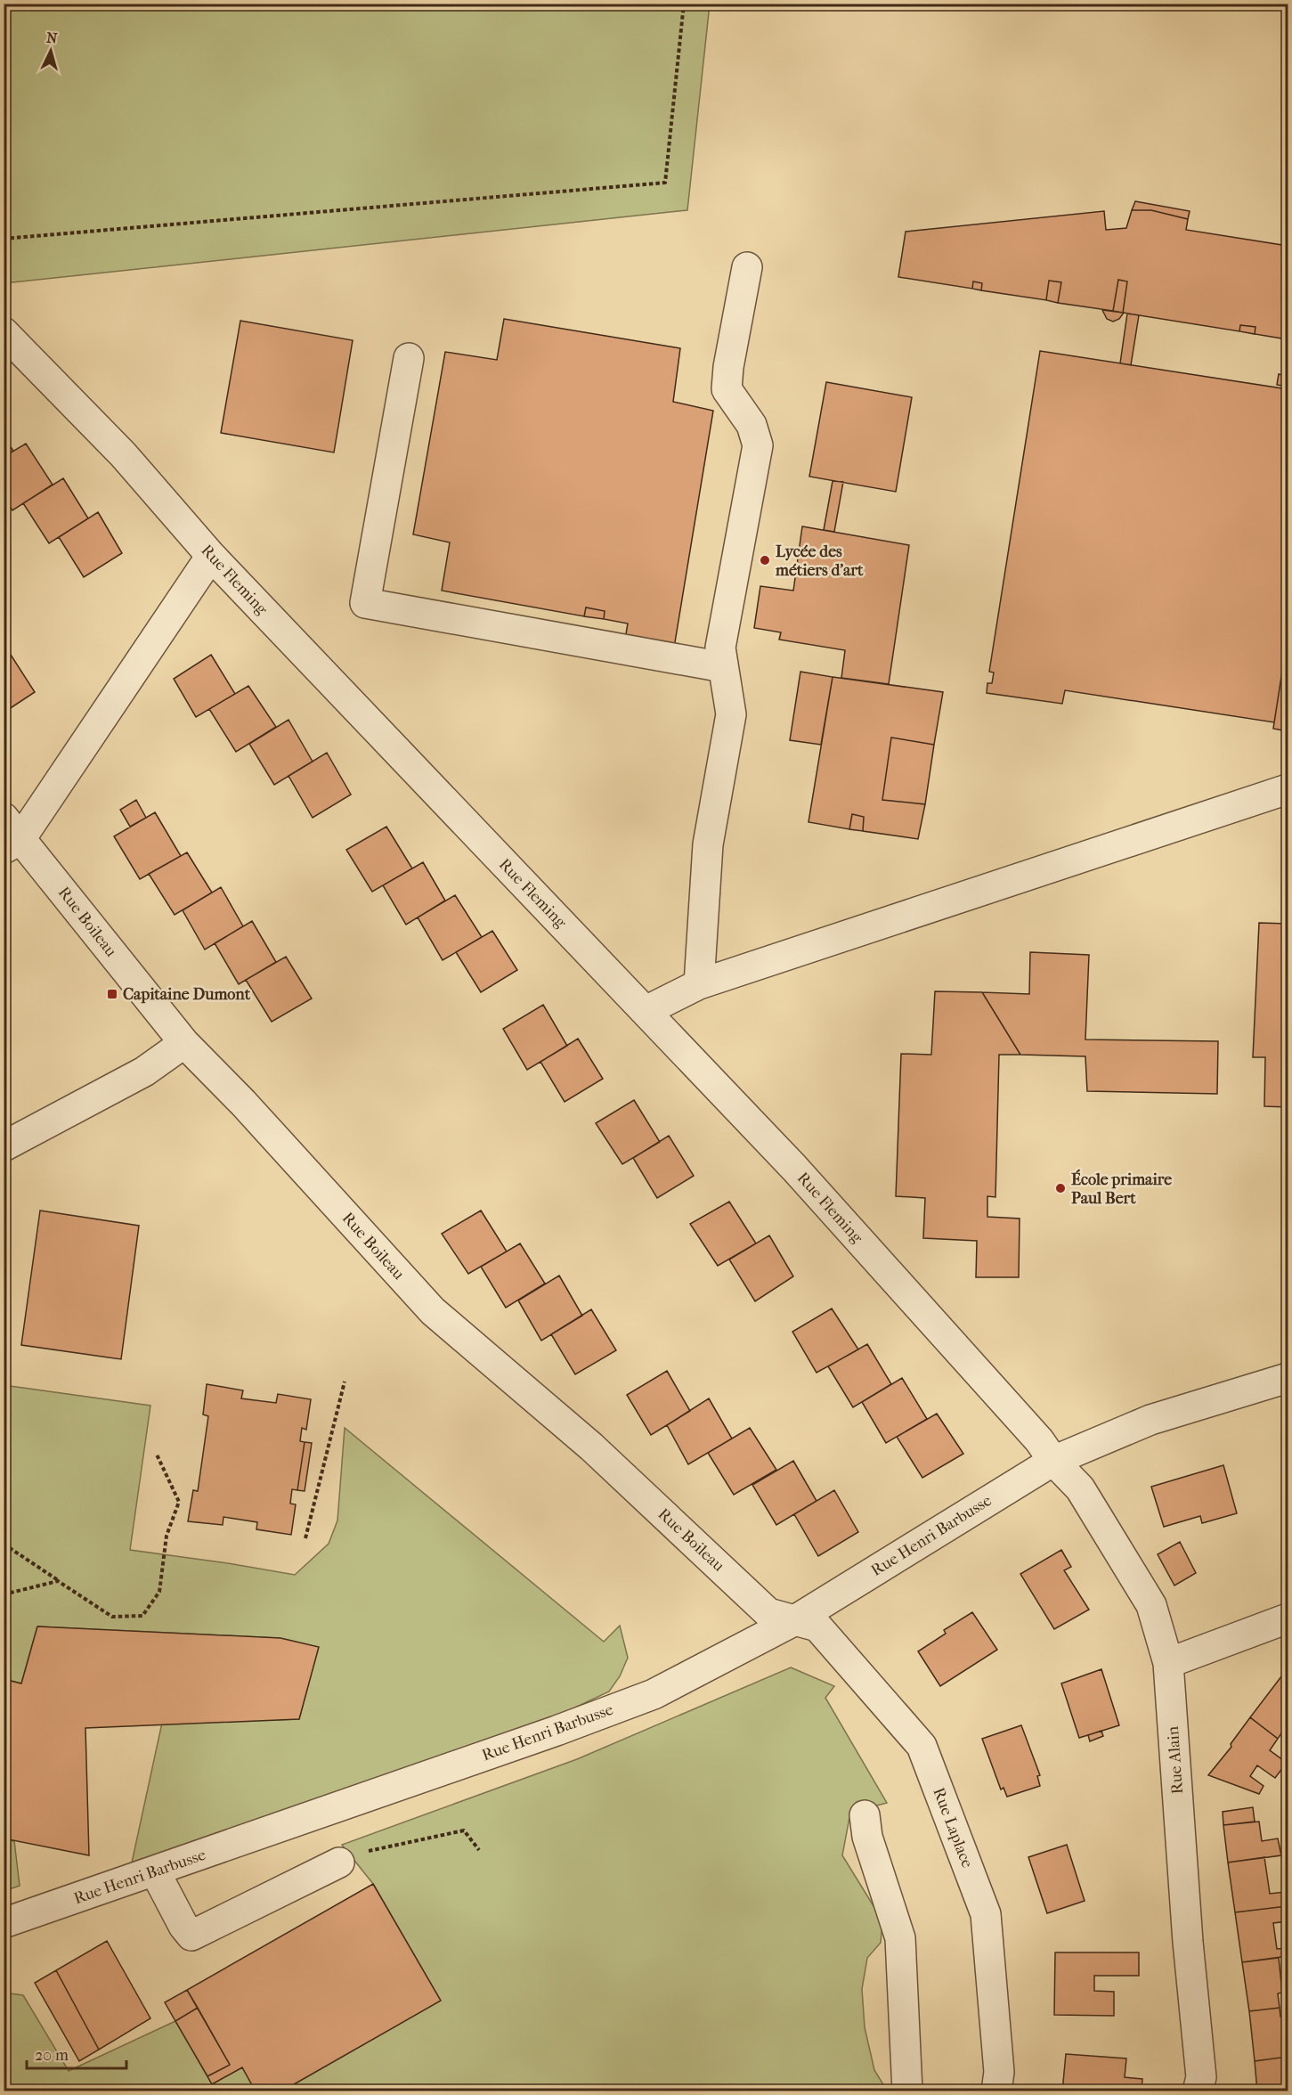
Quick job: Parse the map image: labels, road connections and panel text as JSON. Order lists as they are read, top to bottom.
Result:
{
  "streets": {
    "street": [
      "Rue Fleming",
      "Rue Boileau",
      "Rue Henri Barbusse",
      "Rue Alain",
      "Rue Laplace"
    ]
  },
  "crossings": [
    ["Rue Fleming", "Rue Henri Barbusse"],
    ["Rue Fleming", "Rue Alain"],
    ["Rue Boileau", "Rue Henri Barbusse"],
    ["Rue Boileau", "Rue Laplace"],
    ["Rue Henri Barbusse", "Rue Alain"],
    ["Rue Henri Barbusse", "Rue Laplace"]
  ],
  "places": {
    "other": ["Lycée des métiers d'art", "École primaire Paul Bert"],
    "transit": ["Capitaine Dumont"]
  },
  "scale_bar": "20 m",
  "north": "top"
}
